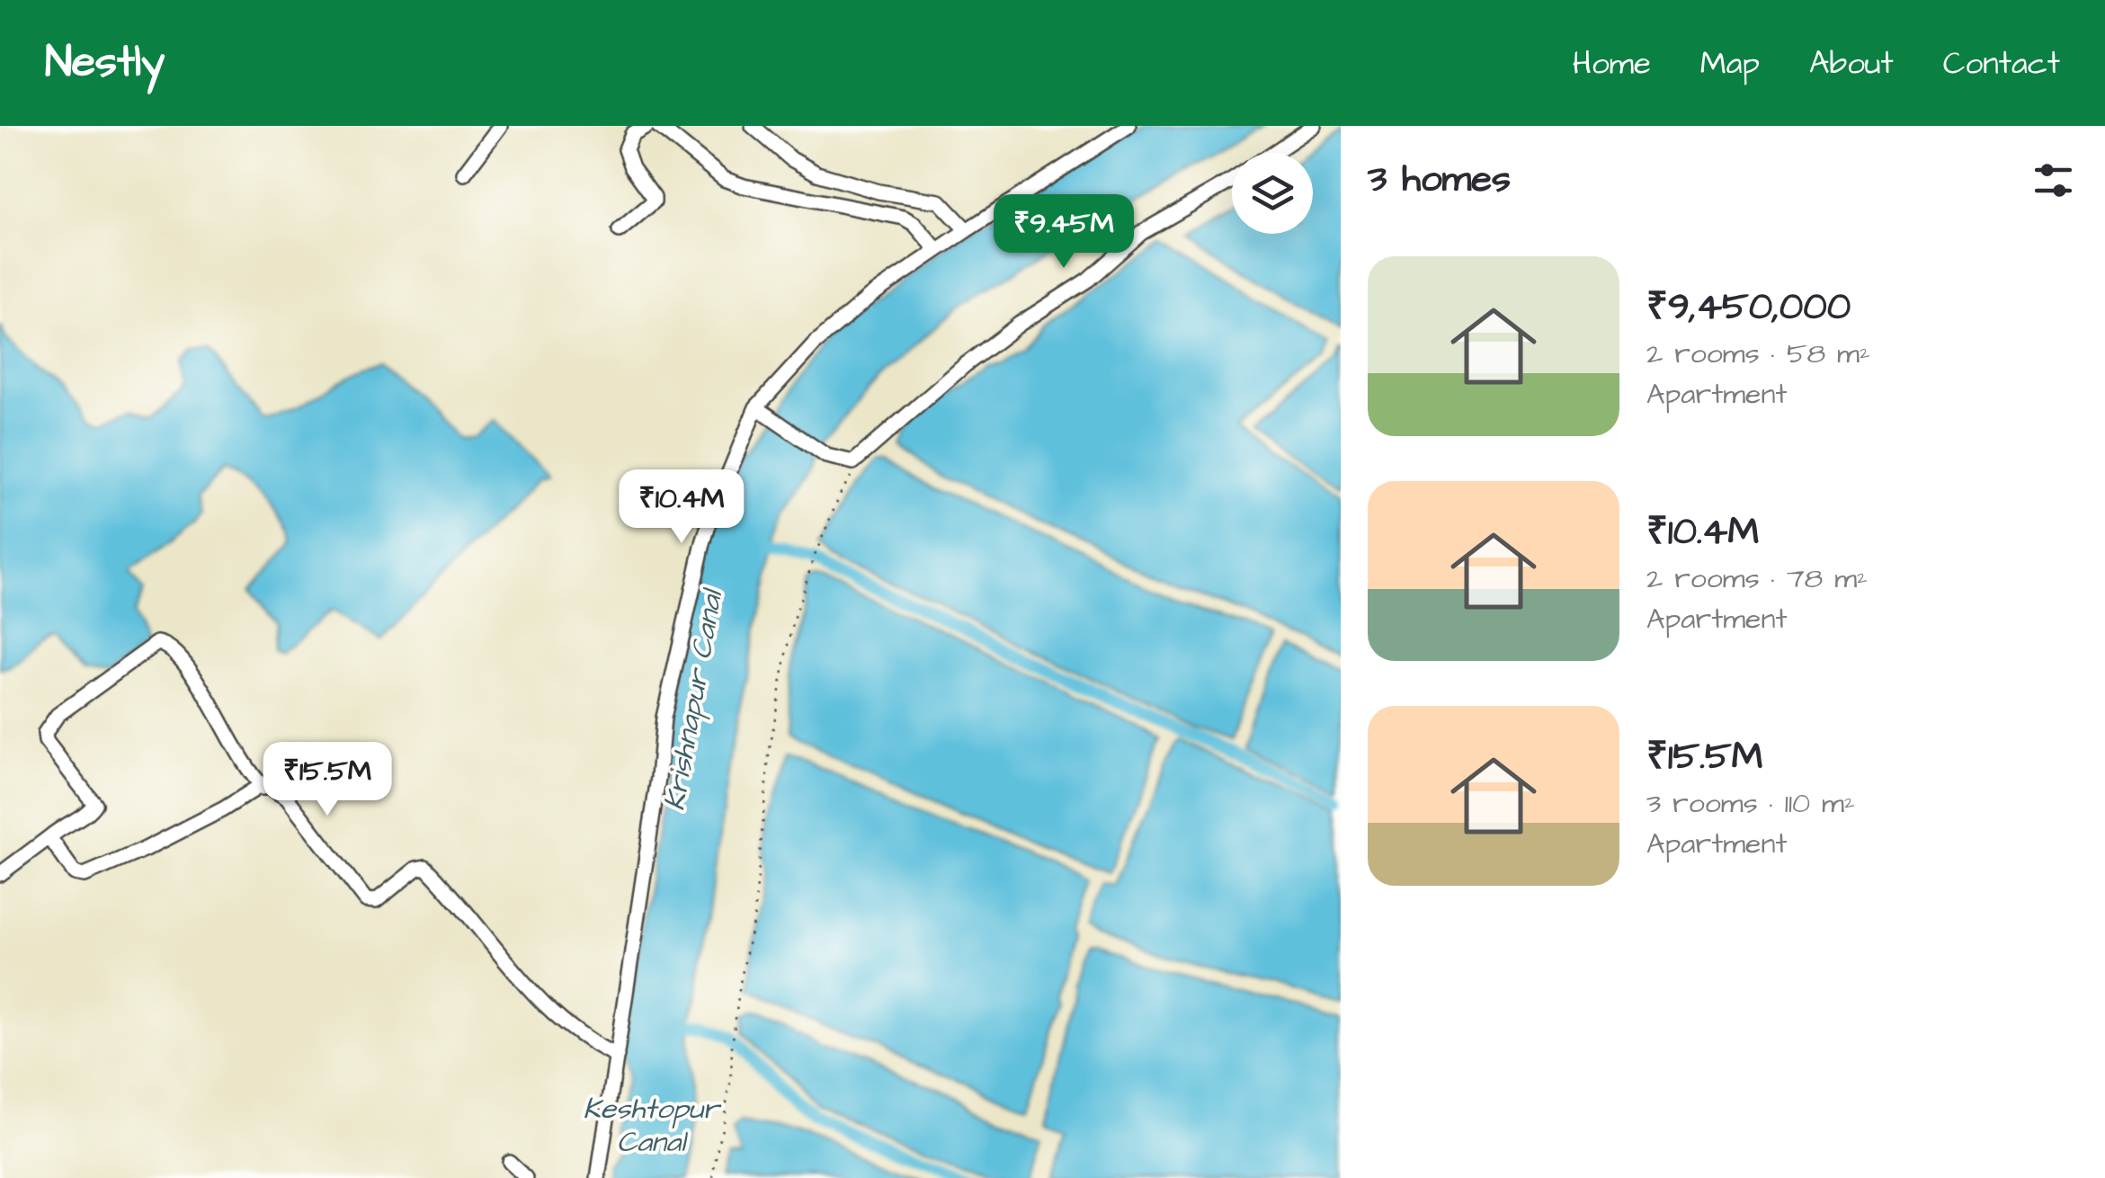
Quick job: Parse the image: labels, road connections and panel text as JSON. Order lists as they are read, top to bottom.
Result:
{
  "water": ["Krishnapur Canal", "Keshtopur Canal"],
  "page": {
    "header": "Nestly",
    "nav": [
      "Home",
      "Map",
      "About",
      "Contact"
    ],
    "heading": "3 homes",
    "price": ["₹9.45M", "₹10.4M", "₹15.5M"],
    "list": [
      {
        "name": "₹9,450,000",
        "note": "2 rooms · 58 m² · Apartment"
      },
      {
        "name": "₹10.4M",
        "note": "2 rooms · 78 m² · Apartment"
      },
      {
        "name": "₹15.5M",
        "note": "3 rooms · 110 m² · Apartment"
      }
    ]
  }
}
